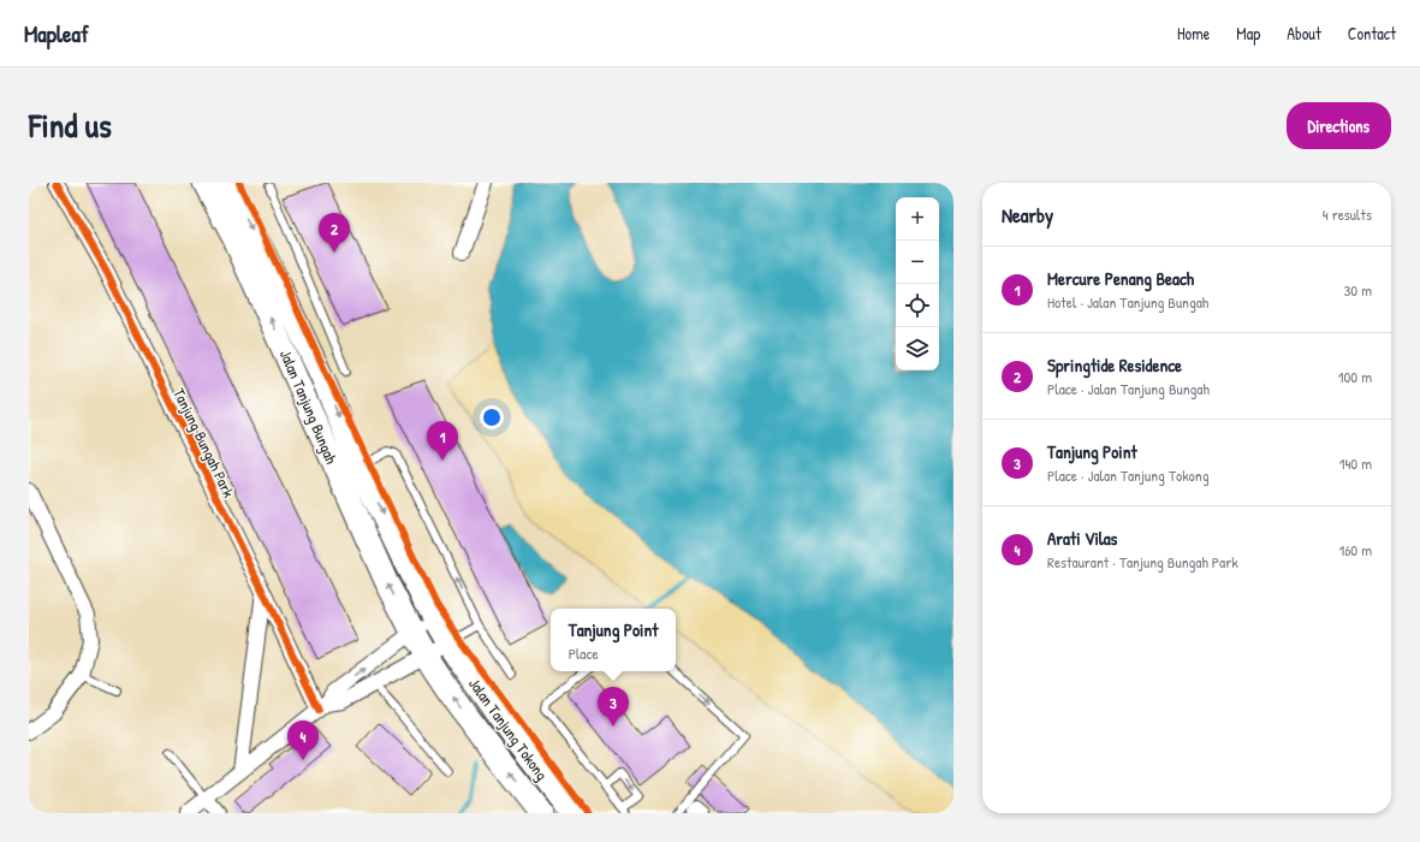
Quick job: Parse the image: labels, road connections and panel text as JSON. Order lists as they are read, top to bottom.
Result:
{
  "streets": {
    "main road": ["Jalan Tanjung Bungah", "Jalan Tanjung Tokong"],
    "street": ["Tanjung Bungah Park"]
  },
  "crossings": [
    ["Jalan Tanjung Bungah", "Jalan Tanjung Tokong"]
  ],
  "page": {
    "header": "Mapleaf",
    "nav": [
      "Home",
      "Map",
      "About",
      "Contact"
    ],
    "title": "Find us",
    "buttons": "Directions",
    "heading": ["Nearby", "4 results"],
    "map_buttons": ["+", "−"],
    "pins": [
      "2",
      "1",
      "3",
      "4"
    ],
    "list": [
      {
        "mark": "1",
        "name": "Mercure Penang Beach",
        "note": "Hotel · Jalan Tanjung Bungah",
        "value": "30 m"
      },
      {
        "mark": "2",
        "name": "Springtide Residence",
        "note": "Place · Jalan Tanjung Bungah",
        "value": "100 m"
      },
      {
        "mark": "3",
        "name": "Tanjung Point",
        "note": "Place · Jalan Tanjung Tokong",
        "value": "140 m"
      },
      {
        "mark": "4",
        "name": "Arati Vilas",
        "note": "Restaurant · Tanjung Bungah Park",
        "value": "160 m"
      }
    ],
    "popup": ["Tanjung Point", "Place"]
  }
}
